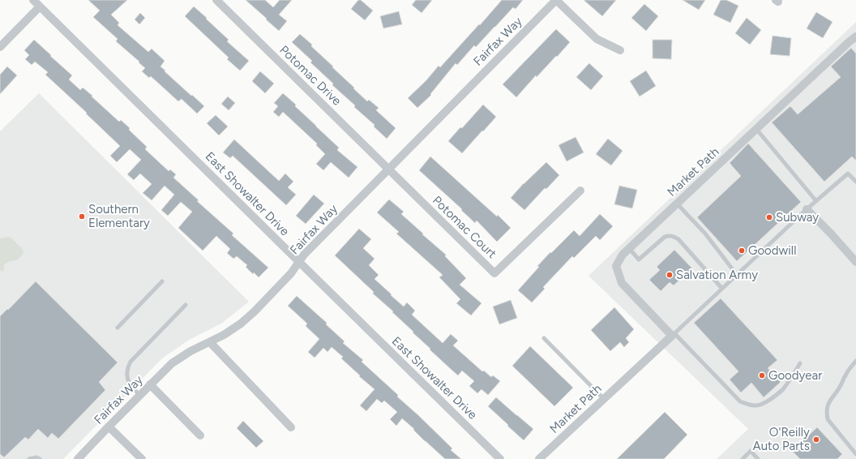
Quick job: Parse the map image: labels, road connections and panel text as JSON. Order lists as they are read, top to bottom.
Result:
{
  "streets": {
    "street": [
      "Fairfax Way",
      "Potomac Drive",
      "Market Path",
      "East Showalter Drive",
      "Potomac Court"
    ]
  },
  "crossings": [
    ["Fairfax Way", "Potomac Drive"],
    ["Fairfax Way", "East Showalter Drive"],
    ["Fairfax Way", "Potomac Court"],
    ["Potomac Drive", "Potomac Court"]
  ],
  "places": [
    "Southern Elementary",
    "Subway",
    "Goodwill",
    "Salvation Army",
    "Goodyear",
    "O'Reilly Auto Parts"
  ]
}
